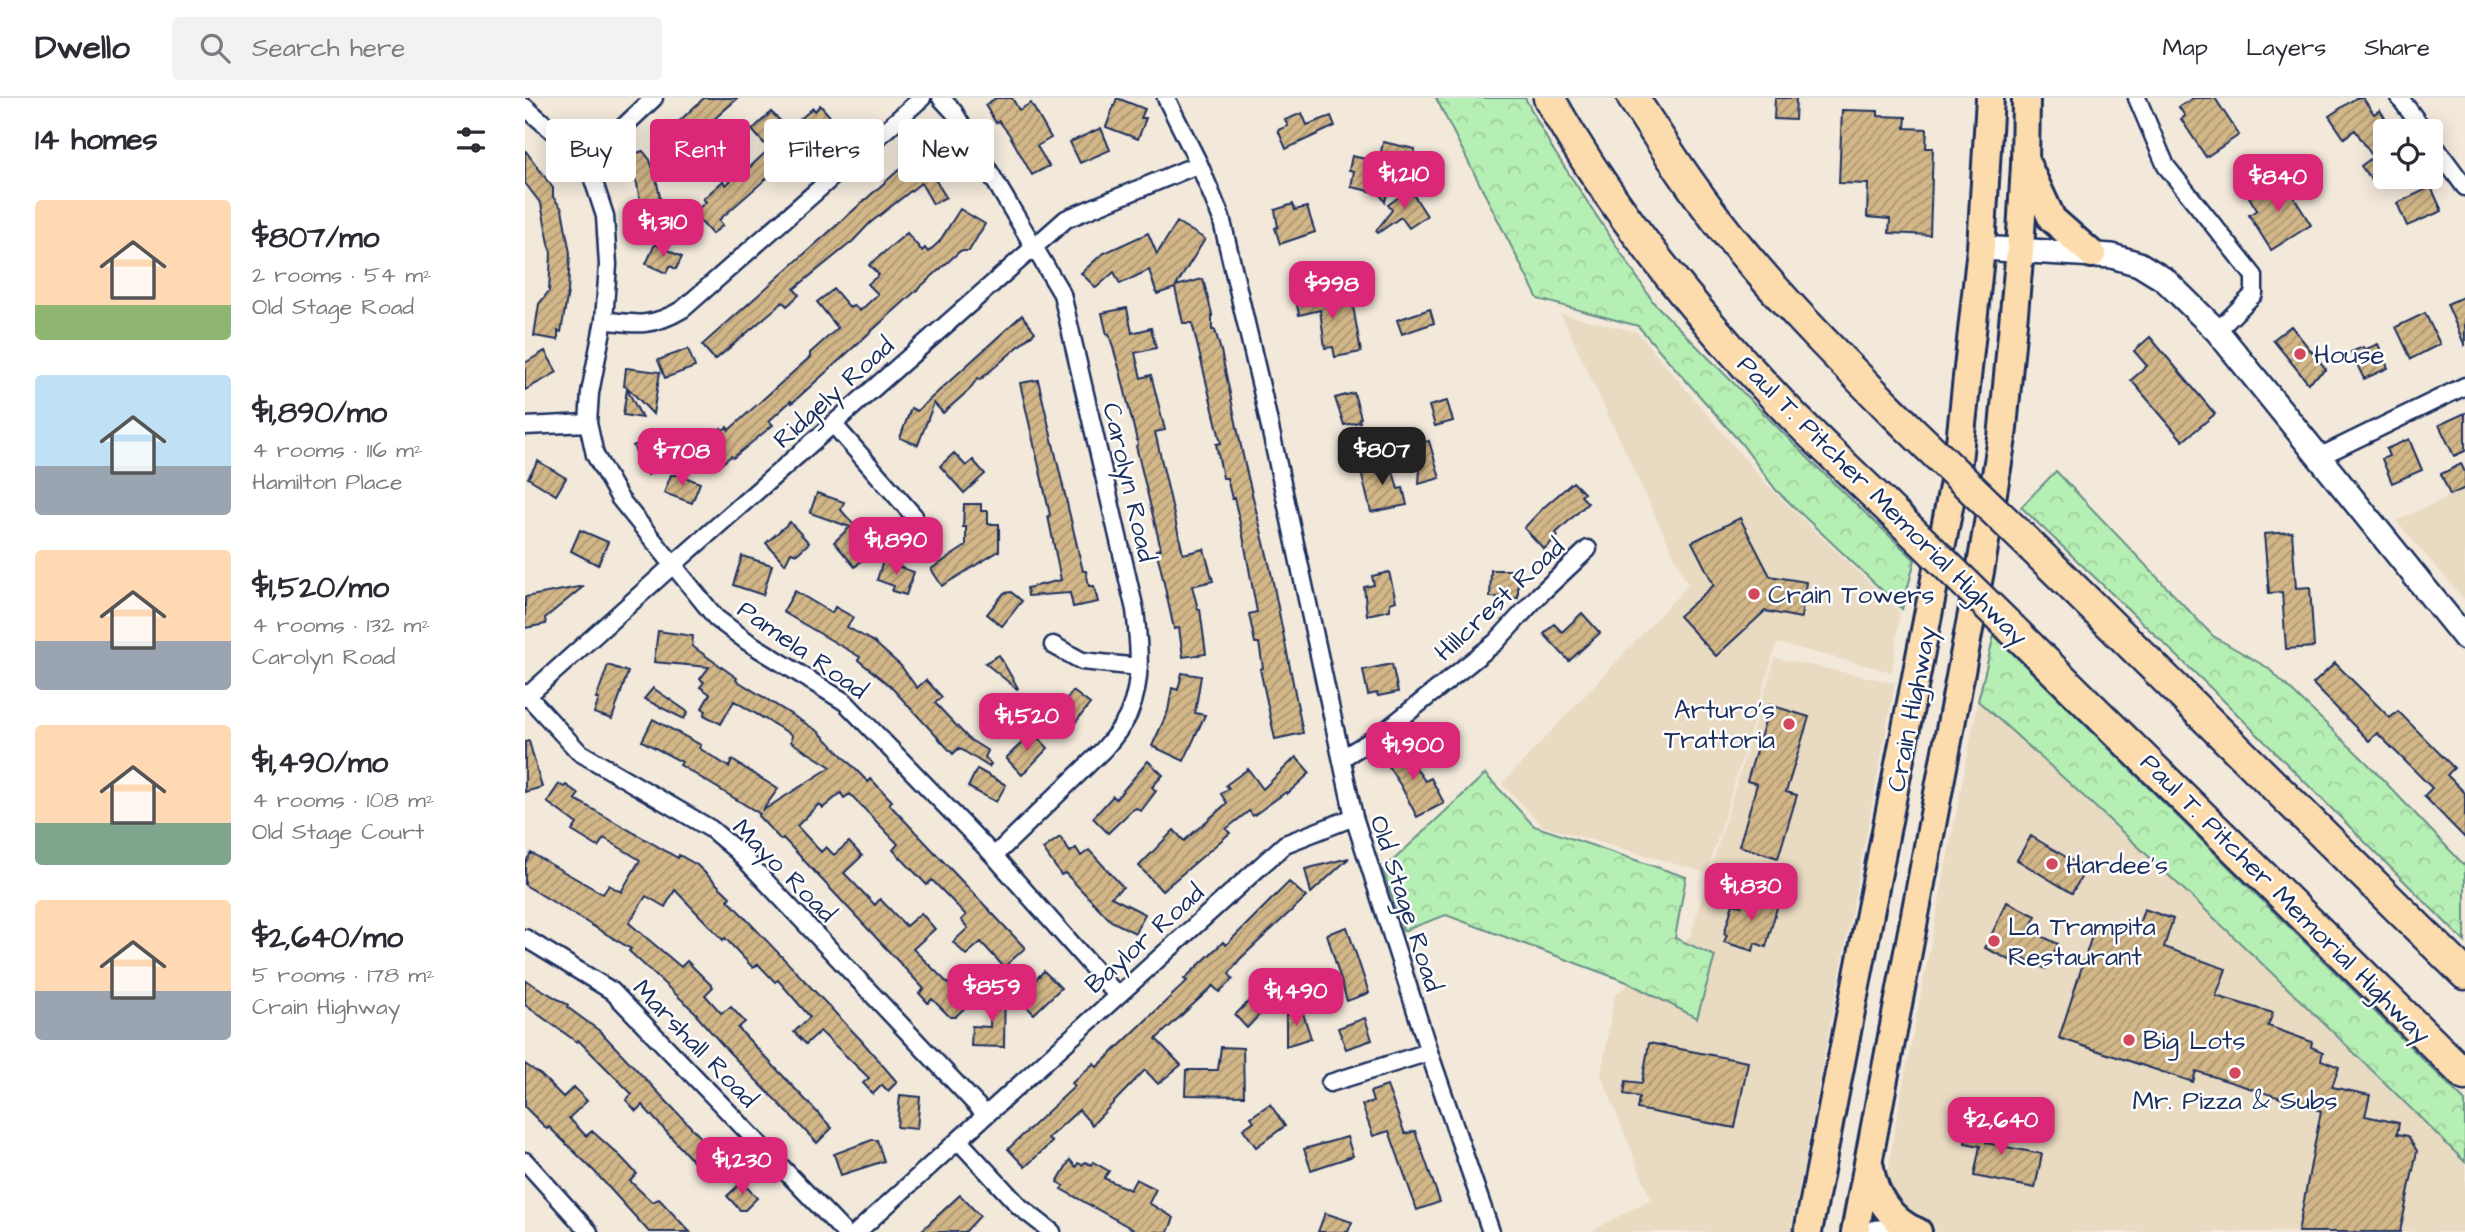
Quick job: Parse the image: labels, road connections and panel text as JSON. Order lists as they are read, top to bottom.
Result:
{
  "streets": {
    "highway": ["Paul T. Pitcher Memorial Highway"],
    "main road": ["Crain Highway"],
    "street": [
      "Ridgely Road",
      "Carolyn Road",
      "Hillcrest Road",
      "Pamela Road",
      "Mayo Road",
      "Old Stage Road",
      "Baylor Road",
      "Marshall Road"
    ]
  },
  "crossings": [
    ["Ridgely Road", "Carolyn Road"],
    ["Ridgely Road", "Pamela Road"],
    ["Ridgely Road", "Mayo Road"],
    ["Ridgely Road", "Old Stage Road"],
    ["Carolyn Road", "Pamela Road"],
    ["Hillcrest Road", "Old Stage Road"],
    ["Pamela Road", "Baylor Road"],
    ["Mayo Road", "Baylor Road"],
    ["Old Stage Road", "Baylor Road"]
  ],
  "places": [
    "House",
    "Crain Towers",
    "Arturo’s Trattoria",
    "Hardee's",
    "La Trampita Restaurant",
    "Big Lots",
    "Mr. Pizza & Subs"
  ],
  "page": {
    "header": "Dwello",
    "search": "Search here",
    "nav": ["Map", "Layers", "Share"],
    "heading": "14 homes",
    "chip": [
      "Buy",
      "Rent",
      "Filters",
      "New"
    ],
    "price": [
      "$1,210",
      "$840",
      "$1,310",
      "$998",
      "$807",
      "$708",
      "$1,890",
      "$1,520",
      "$1,900",
      "$1,830",
      "$859",
      "$1,490",
      "$2,640",
      "$1,230"
    ],
    "list": [
      {
        "name": "$807/mo",
        "note": "2 rooms · 54 m² · Old Stage Road"
      },
      {
        "name": "$1,890/mo",
        "note": "4 rooms · 116 m² · Hamilton Place"
      },
      {
        "name": "$1,520/mo",
        "note": "4 rooms · 132 m² · Carolyn Road"
      },
      {
        "name": "$1,490/mo",
        "note": "4 rooms · 108 m² · Old Stage Court"
      },
      {
        "name": "$2,640/mo",
        "note": "5 rooms · 178 m² · Crain Highway"
      }
    ]
  }
}
